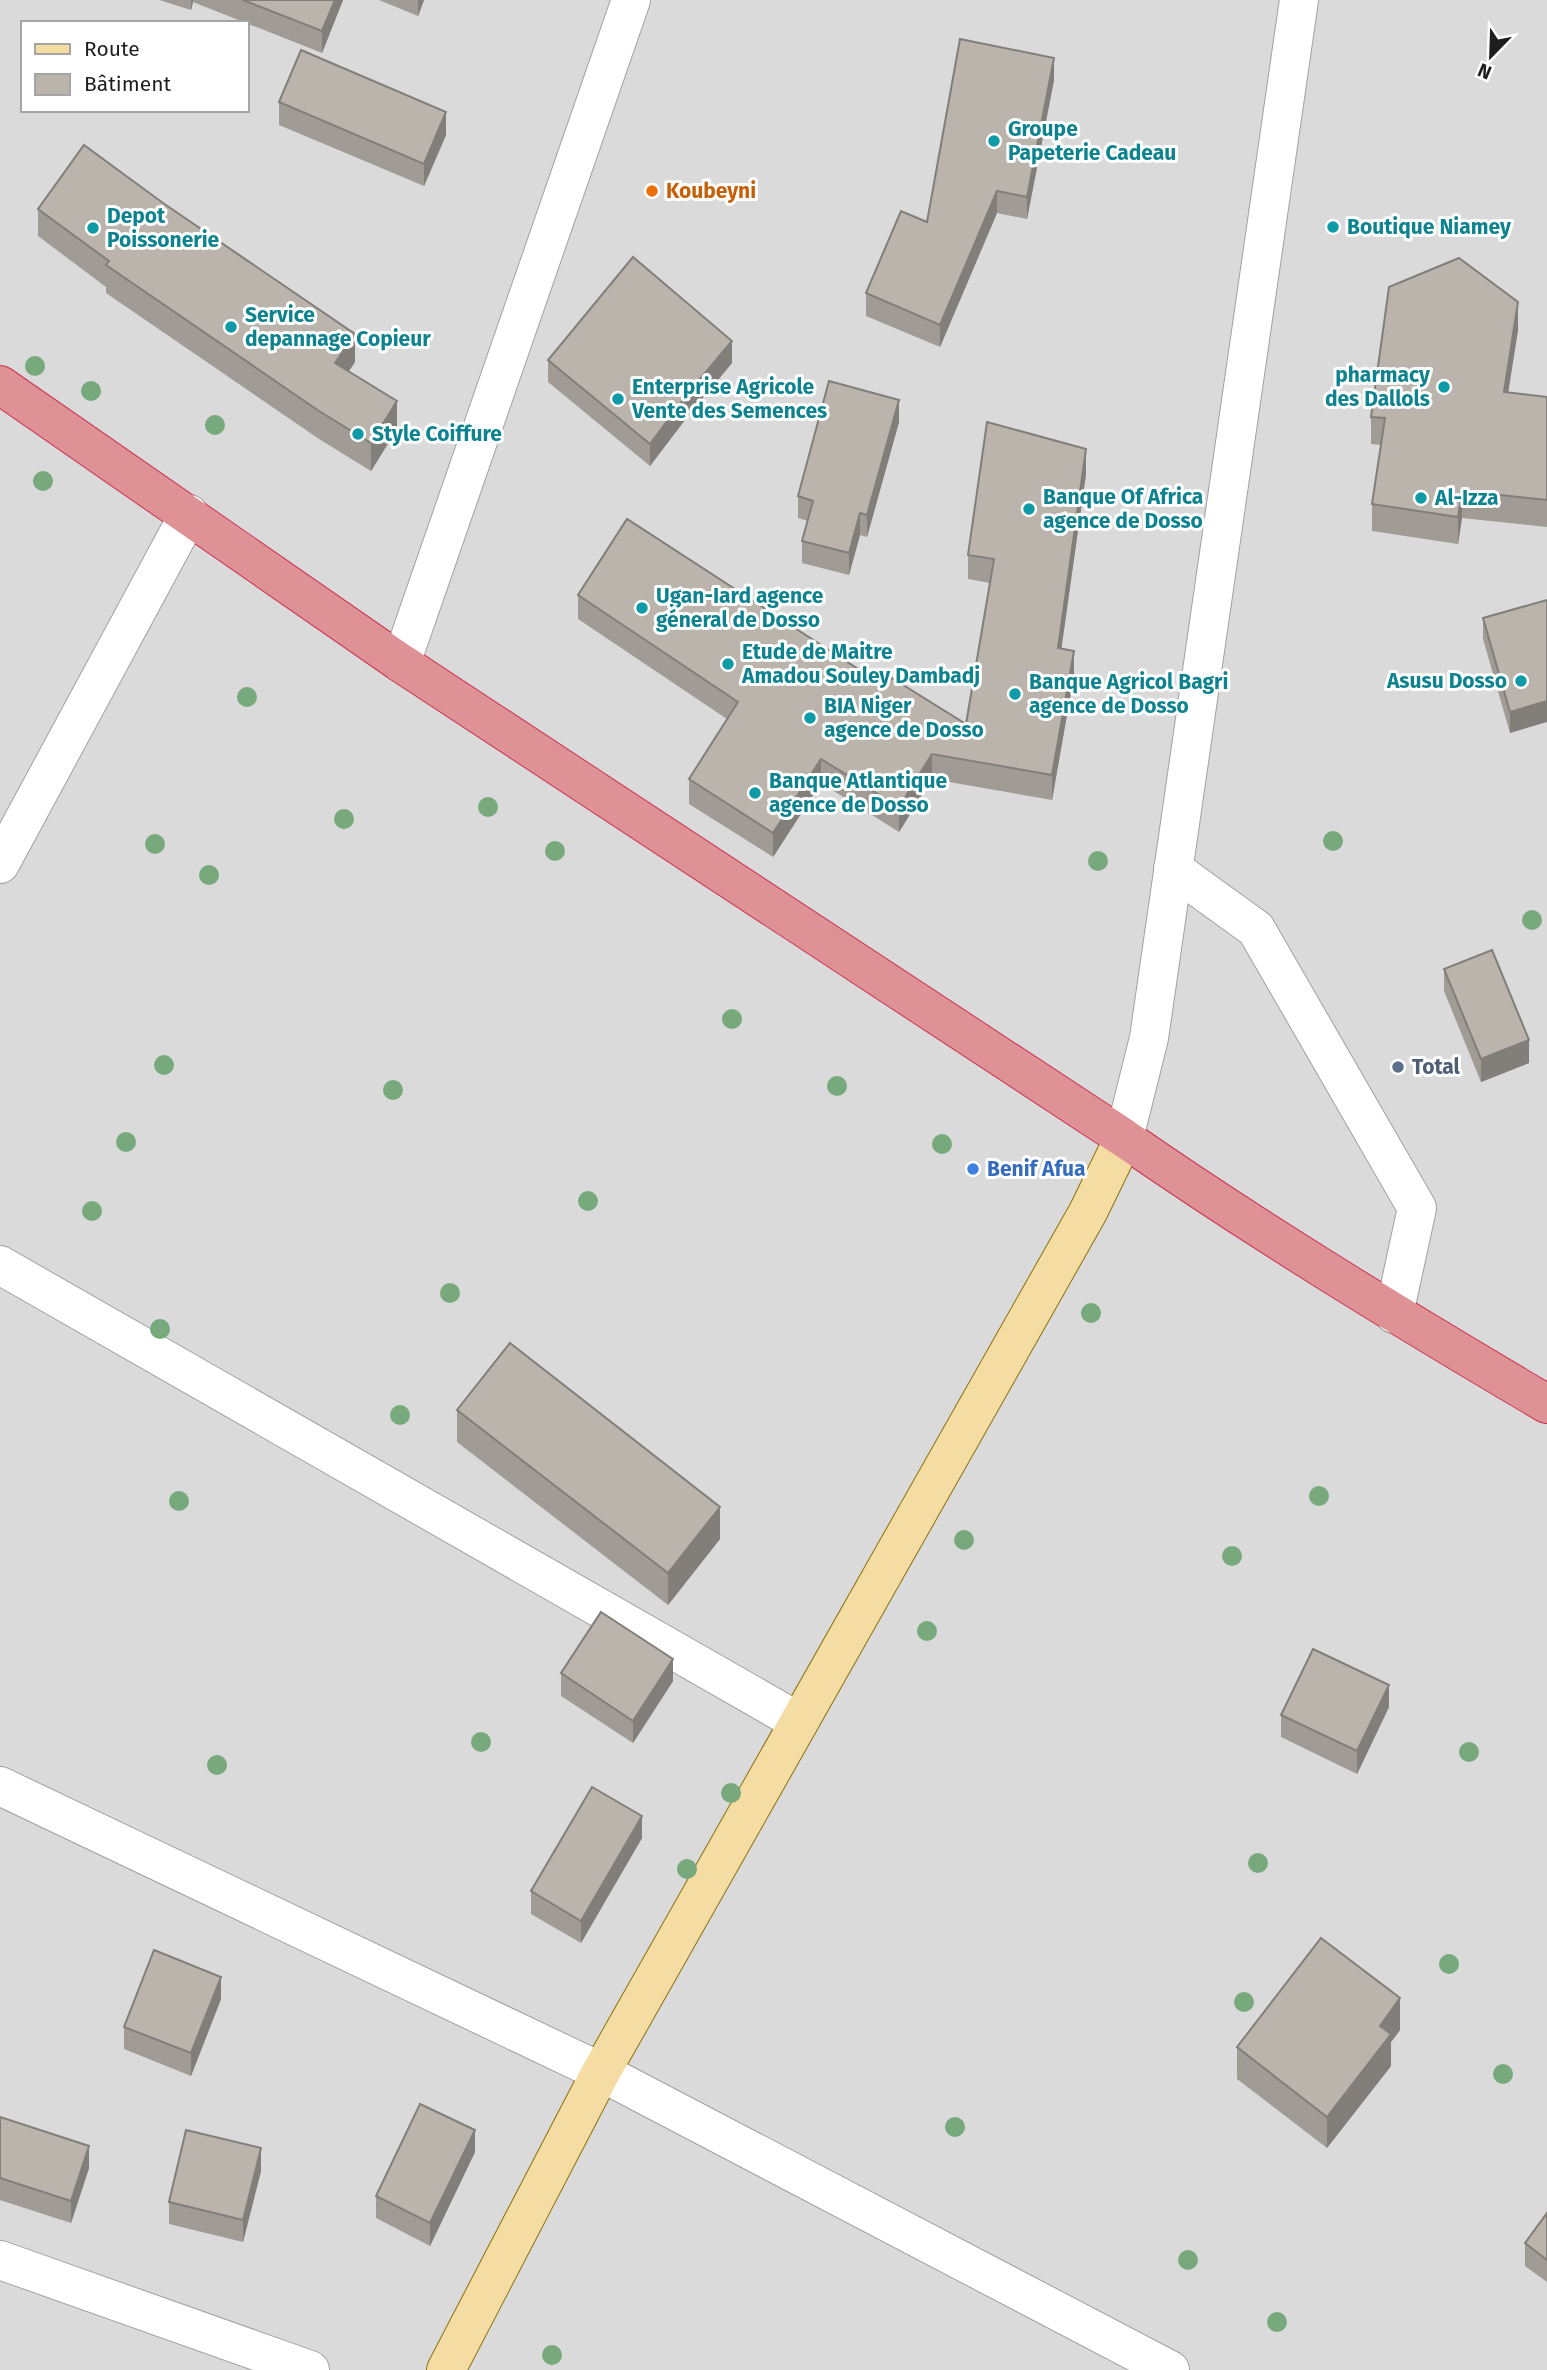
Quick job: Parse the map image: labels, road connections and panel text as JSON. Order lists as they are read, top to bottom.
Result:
{
  "places": [
    "Groupe Papeterie Cadeau",
    "Koubeyni",
    "Boutique Niamey",
    "Depot Poissonerie",
    "Service depannage Copieur",
    "pharmacy des Dallols",
    "Enterprise Agricole Vente des Semences",
    "Style Coiffure",
    "Al-Izza",
    "Banque Of Africa agence de Dosso",
    "Ugan-Iard agence géneral de Dosso",
    "Etude de Maitre Amadou Souley Dambadj",
    "Asusu Dosso",
    "Banque Agricol Bagri agence de Dosso",
    "BIA Niger agence de Dosso",
    "Banque Atlantique agence de Dosso",
    "Total",
    "Benif Afua"
  ],
  "legend": ["Route", "Bâtiment"],
  "north": "bottom left"
}
